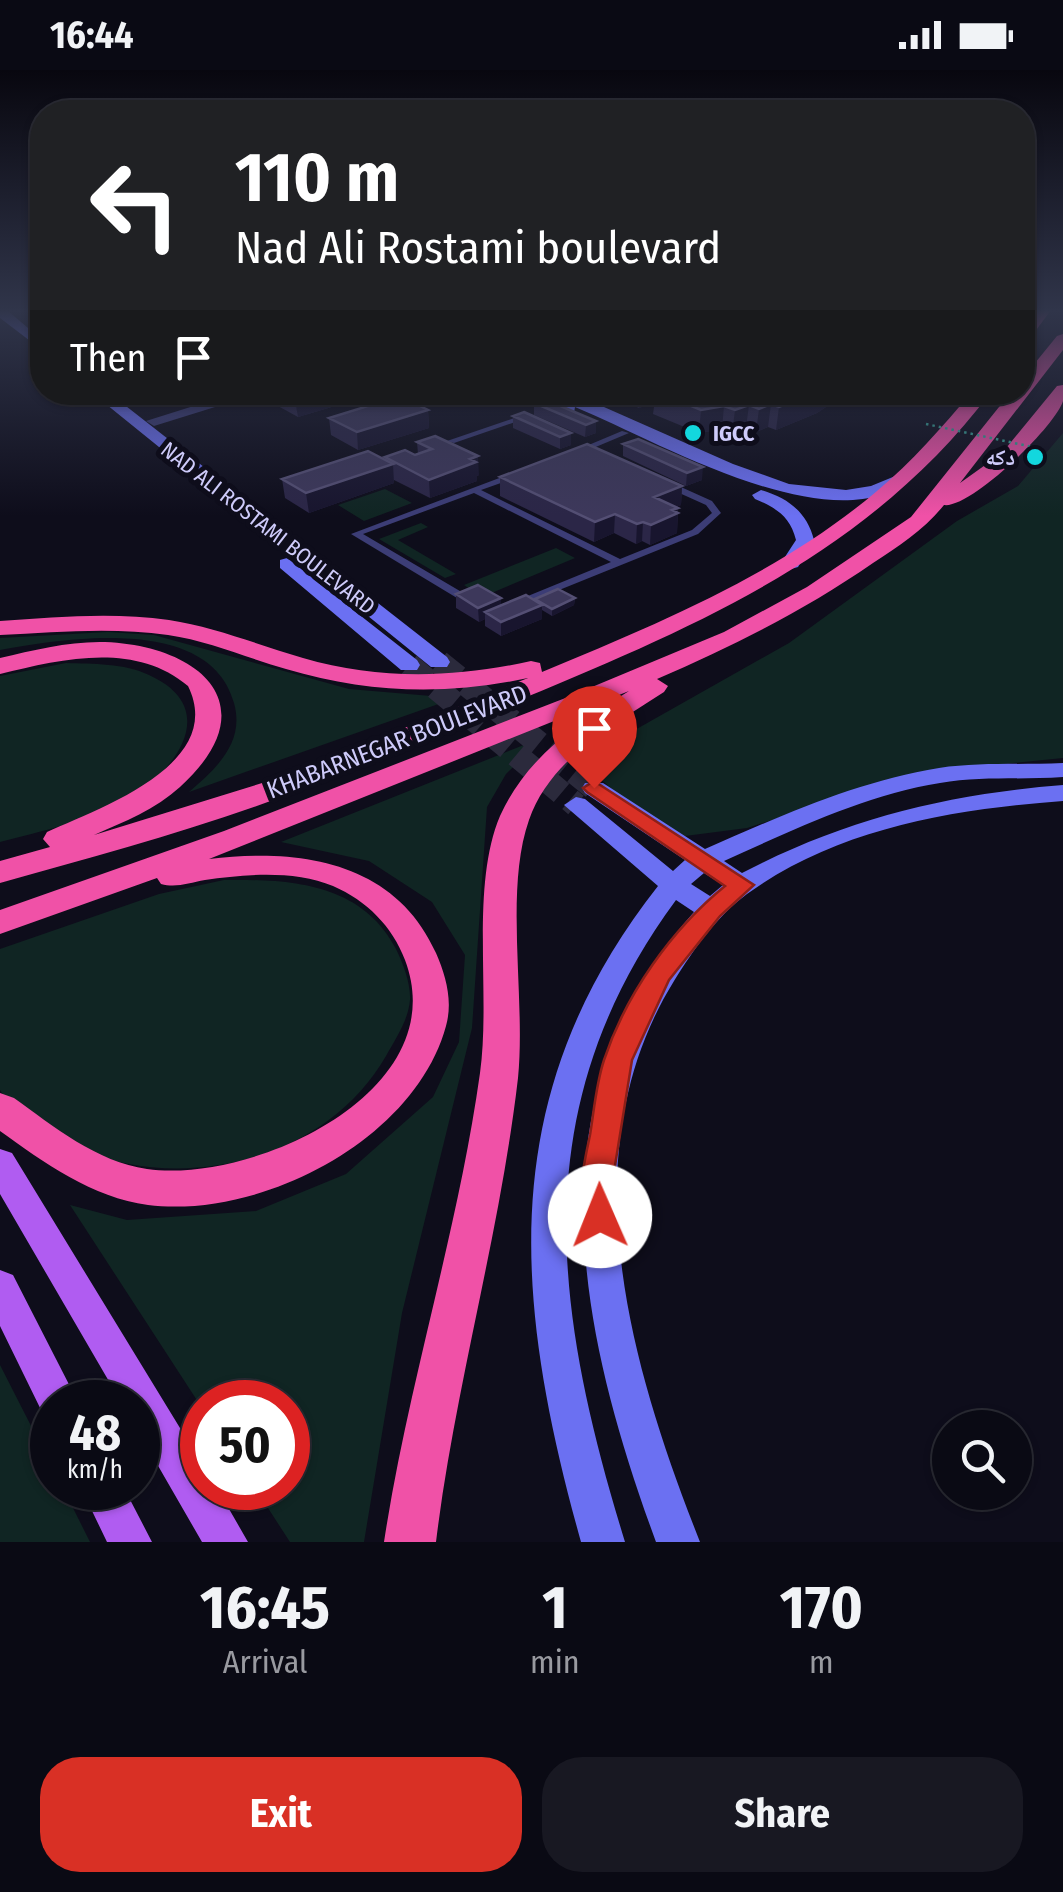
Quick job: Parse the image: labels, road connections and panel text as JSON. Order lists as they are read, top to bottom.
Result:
{
  "streets": {
    "highway": ["KHABARNEGAR BOULEVARD"],
    "main road": ["NAD ALI ROSTAMI BOULEVARD"]
  },
  "places": ["IGCC", "دکه"],
  "page": {
    "status": "16:44",
    "turn": ["110 m", "Nad Ali Rostami boulevard"],
    "then": "Then",
    "speed": "48 km/h",
    "limit": "50",
    "eta": [
      "16:45",
      "Arrival",
      "1",
      "min",
      "170",
      "m"
    ],
    "buttons": ["Exit", "Share"]
  }
}
